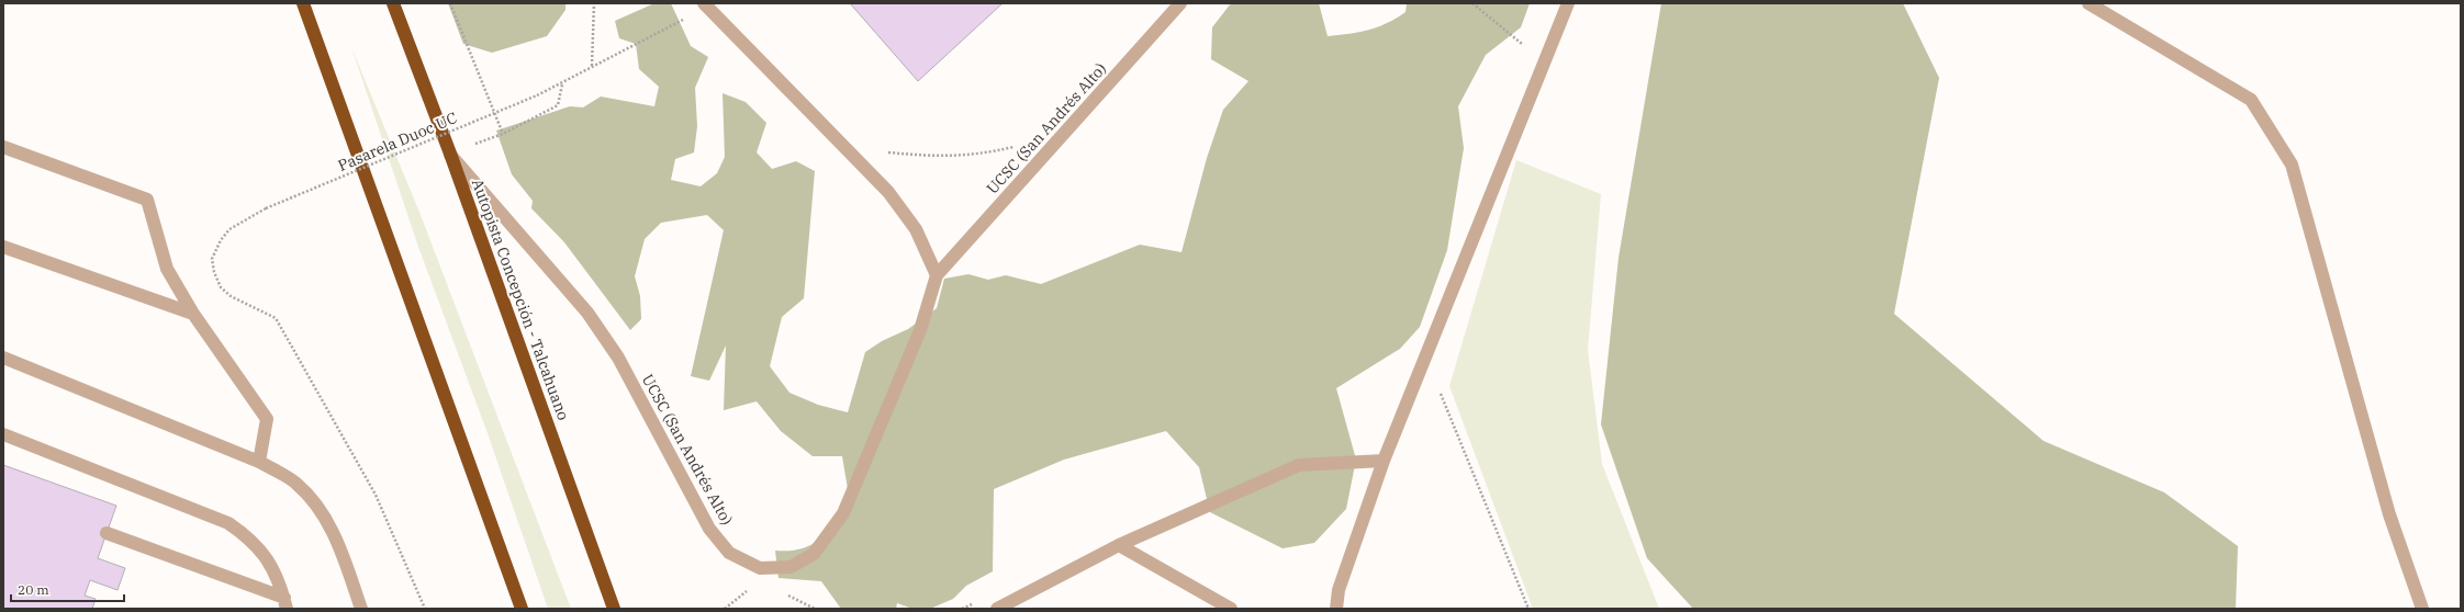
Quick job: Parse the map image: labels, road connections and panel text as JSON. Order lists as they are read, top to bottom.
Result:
{
  "streets": {
    "highway": ["Autopista Concepción - Talcahuano"],
    "lane": ["UCSC (San Andrés Alto)"],
    "path": ["Pasarela Duoc UC"]
  },
  "crossings": [
    ["UCSC (San Andrés Alto)", "Autopista Concepción - Talcahuano"]
  ],
  "scale_bar": "20 m"
}
